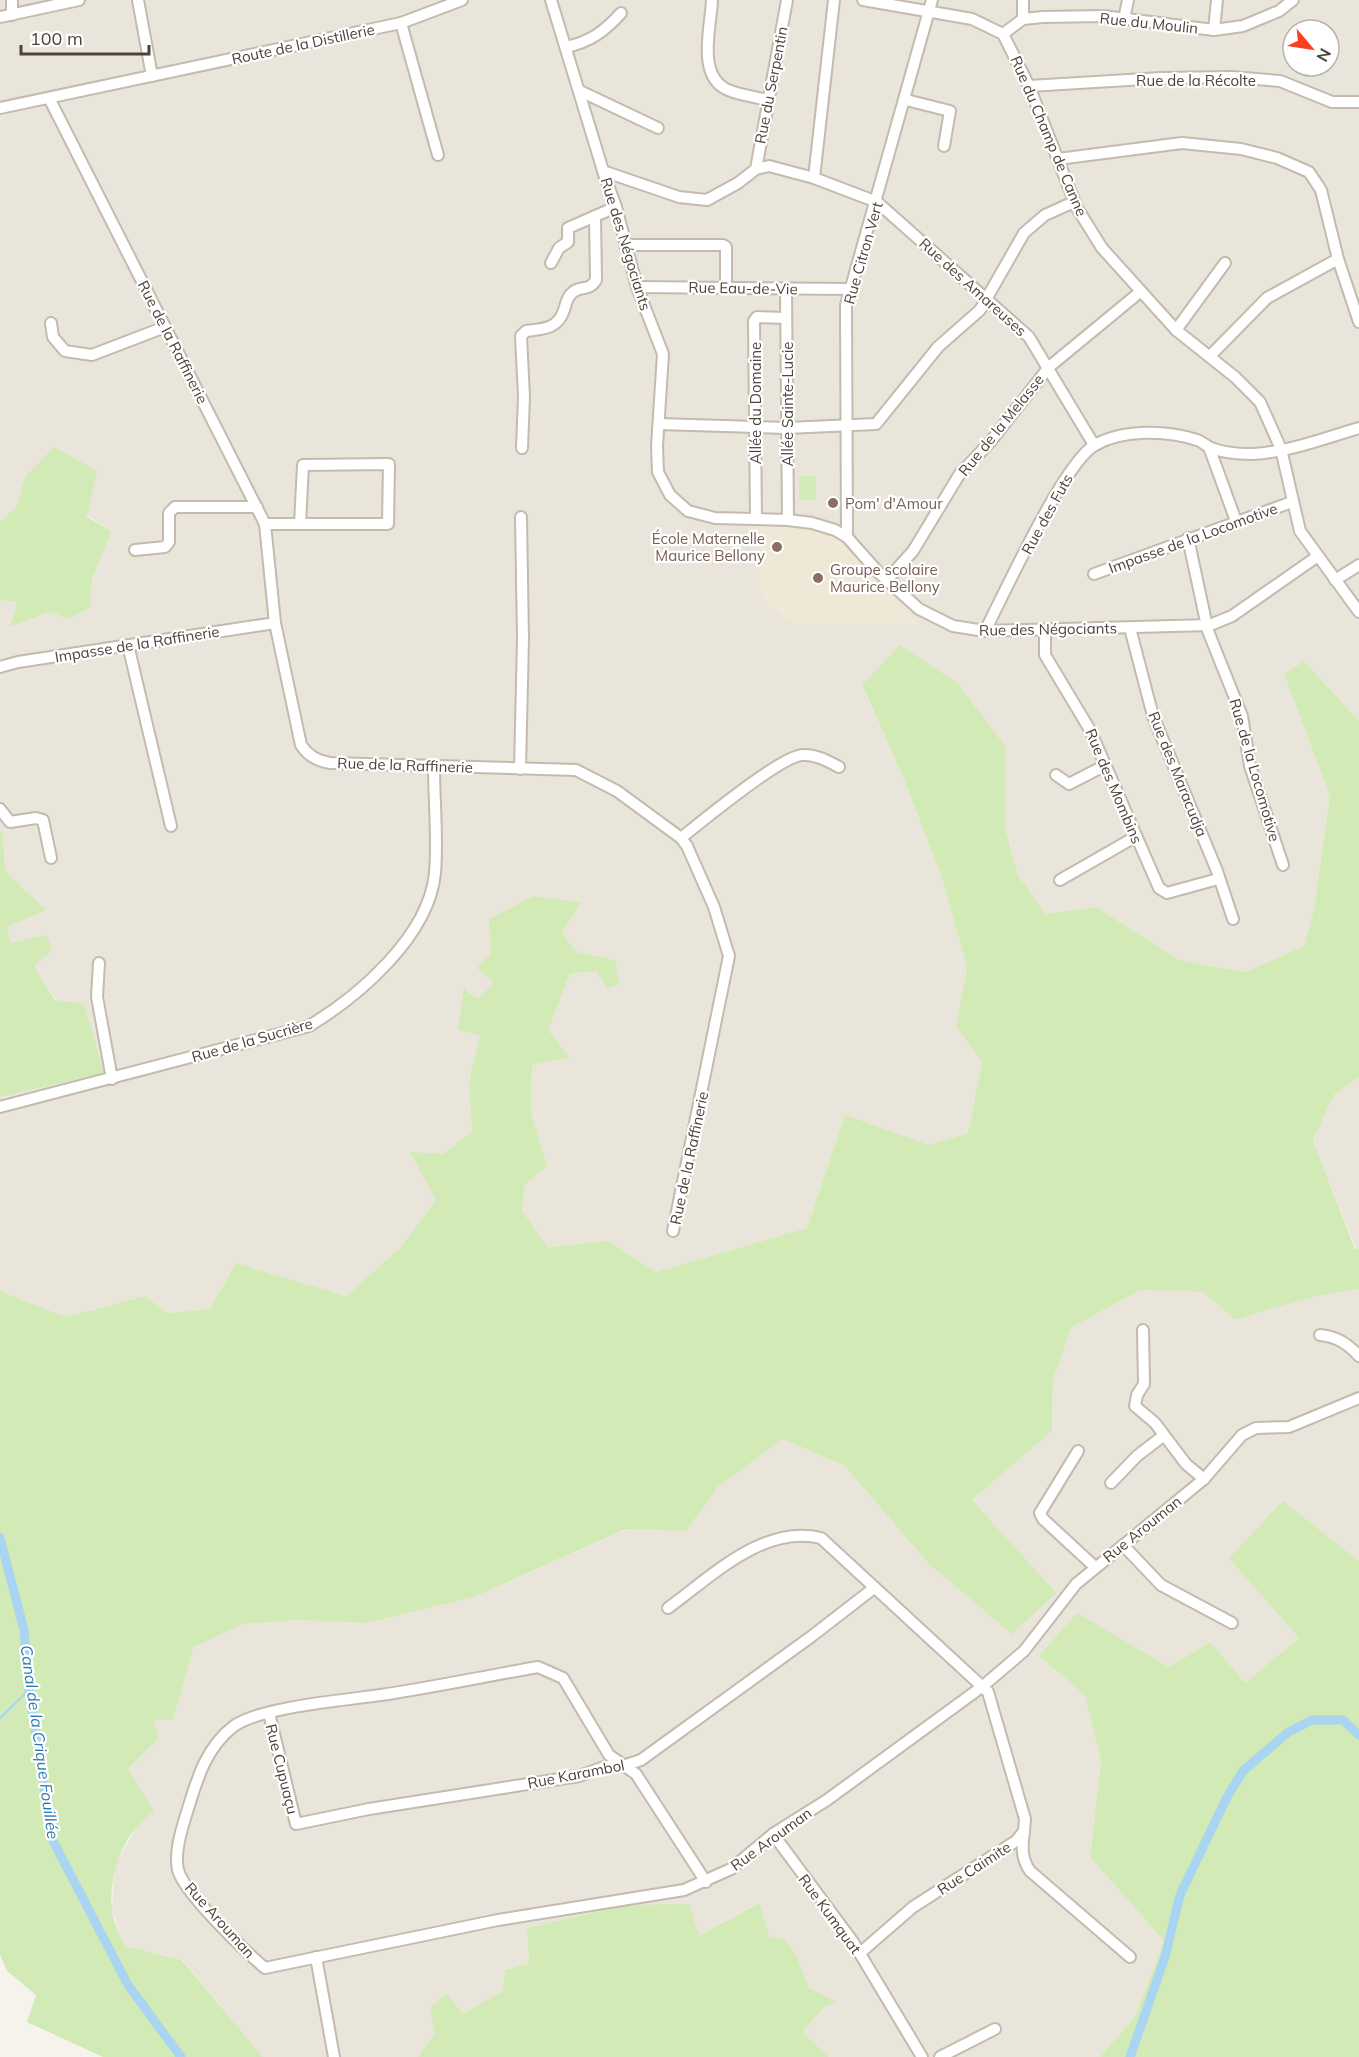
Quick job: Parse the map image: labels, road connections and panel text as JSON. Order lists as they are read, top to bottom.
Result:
{
  "streets": {
    "street": [
      "Rue du Moulin",
      "Route de la Distillerie",
      "Rue de la Récolte",
      "Rue du Serpentin",
      "Rue du Champ de Canne",
      "Rue des Négociants",
      "Rue Citron Vert",
      "Rue des Amareuses",
      "Rue Eau-de-Vie",
      "Rue de la Raffinerie",
      "Allée du Domaine",
      "Allée Sainte-Lucie",
      "Rue de la Melasse",
      "Rue des Futs",
      "Impasse de la Locomotive",
      "Impasse de la Raffinerie",
      "Rue de la Locomotive",
      "Rue des Maracudja",
      "Rue des Mombins",
      "Rue de la Sucrière",
      "Rue Arouman",
      "Rue Cupuaçu",
      "Rue Karambol",
      "Rue Caimite",
      "Rue Kumquat"
    ]
  },
  "crossings": [
    ["Route de la Distillerie", "Rue de la Raffinerie"],
    ["Rue de la Récolte", "Rue du Champ de Canne"],
    ["Rue du Champ de Canne", "Rue des Négociants"],
    ["Rue du Champ de Canne", "Rue de la Melasse"],
    ["Rue du Champ de Canne", "Rue des Futs"],
    ["Rue du Champ de Canne", "Impasse de la Locomotive"],
    ["Rue des Négociants", "Rue Citron Vert"],
    ["Rue des Négociants", "Rue Eau-de-Vie"],
    ["Rue des Négociants", "Allée du Domaine"],
    ["Rue des Négociants", "Allée Sainte-Lucie"],
    ["Rue des Négociants", "Rue de la Melasse"],
    ["Rue des Négociants", "Rue des Futs"],
    ["Rue des Négociants", "Rue de la Locomotive"],
    ["Rue des Négociants", "Rue des Maracudja"],
    ["Rue des Négociants", "Rue des Mombins"],
    ["Rue Citron Vert", "Rue des Amareuses"],
    ["Rue Citron Vert", "Rue Eau-de-Vie"],
    ["Rue des Amareuses", "Rue de la Melasse"],
    ["Rue des Amareuses", "Rue des Futs"],
    ["Rue Eau-de-Vie", "Allée Sainte-Lucie"],
    ["Rue de la Raffinerie", "Impasse de la Raffinerie"],
    ["Rue de la Raffinerie", "Rue de la Sucrière"],
    ["Allée du Domaine", "Allée Sainte-Lucie"],
    ["Impasse de la Locomotive", "Rue de la Locomotive"],
    ["Rue des Maracudja", "Rue des Mombins"],
    ["Rue Arouman", "Rue Cupuaçu"],
    ["Rue Arouman", "Rue Caimite"],
    ["Rue Arouman", "Rue Kumquat"],
    ["Rue Cupuaçu", "Rue Karambol"],
    ["Rue Caimite", "Rue Kumquat"]
  ],
  "water": ["Canal de la Crique Fouillée"],
  "places": ["Pom' d'Amour", "École Maternelle Maurice Bellony", "Groupe scolaire Maurice Bellony"],
  "scale_bar": "100 m",
  "north": "bottom right"
}
